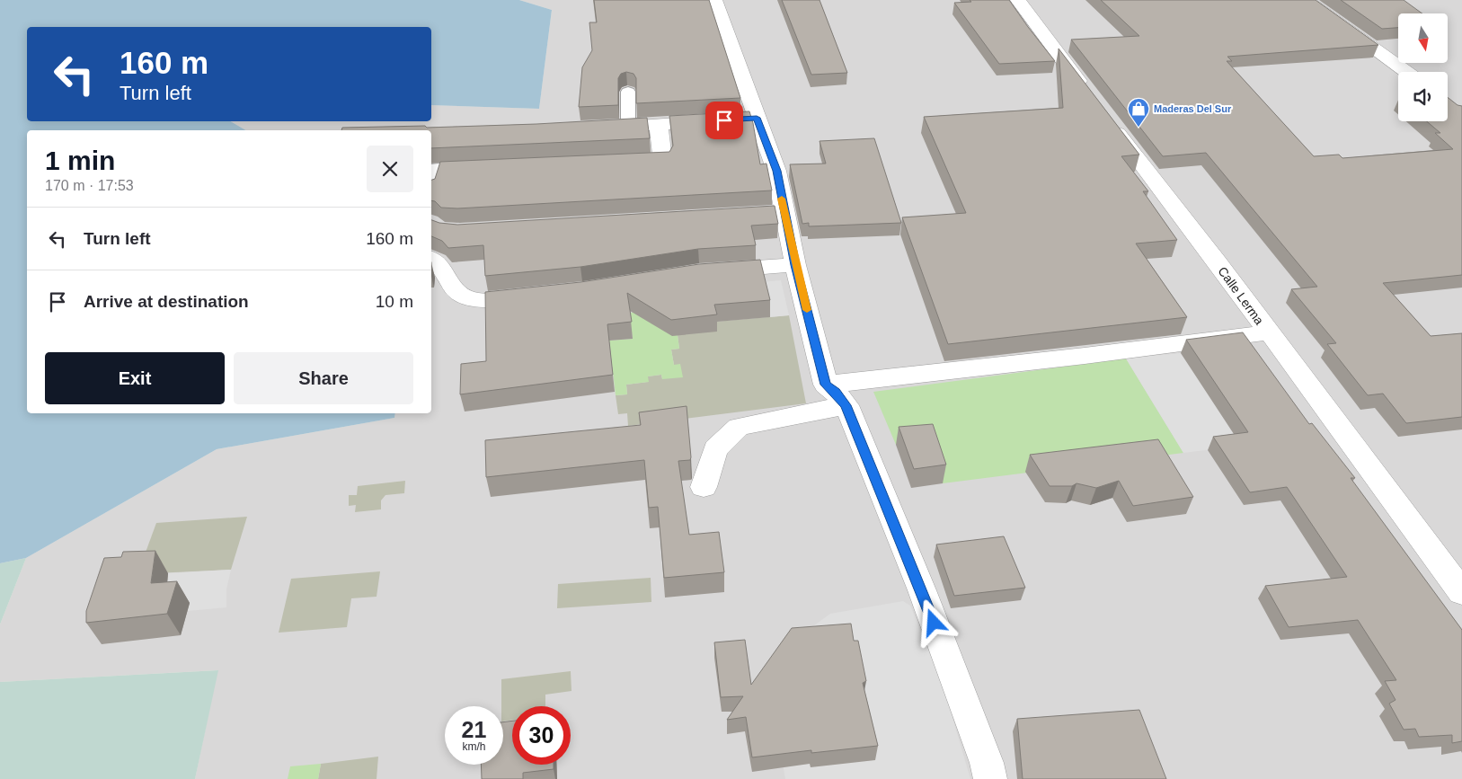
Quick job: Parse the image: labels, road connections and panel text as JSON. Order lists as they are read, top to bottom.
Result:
{
  "streets": {
    "street": ["Calle Lerma"]
  },
  "places": {
    "shop": ["Maderas Del Sur"]
  },
  "north": "bottom",
  "page": {
    "turn": ["160 m", "Turn left"],
    "heading": ["1 min", "170 m · 17:53"],
    "list": [
      {
        "name": "Turn left",
        "value": "160 m"
      },
      {
        "name": "Arrive at destination",
        "value": "10 m"
      }
    ],
    "buttons": ["Exit", "Share"],
    "speed": "21 km/h",
    "limit": "30"
  }
}
